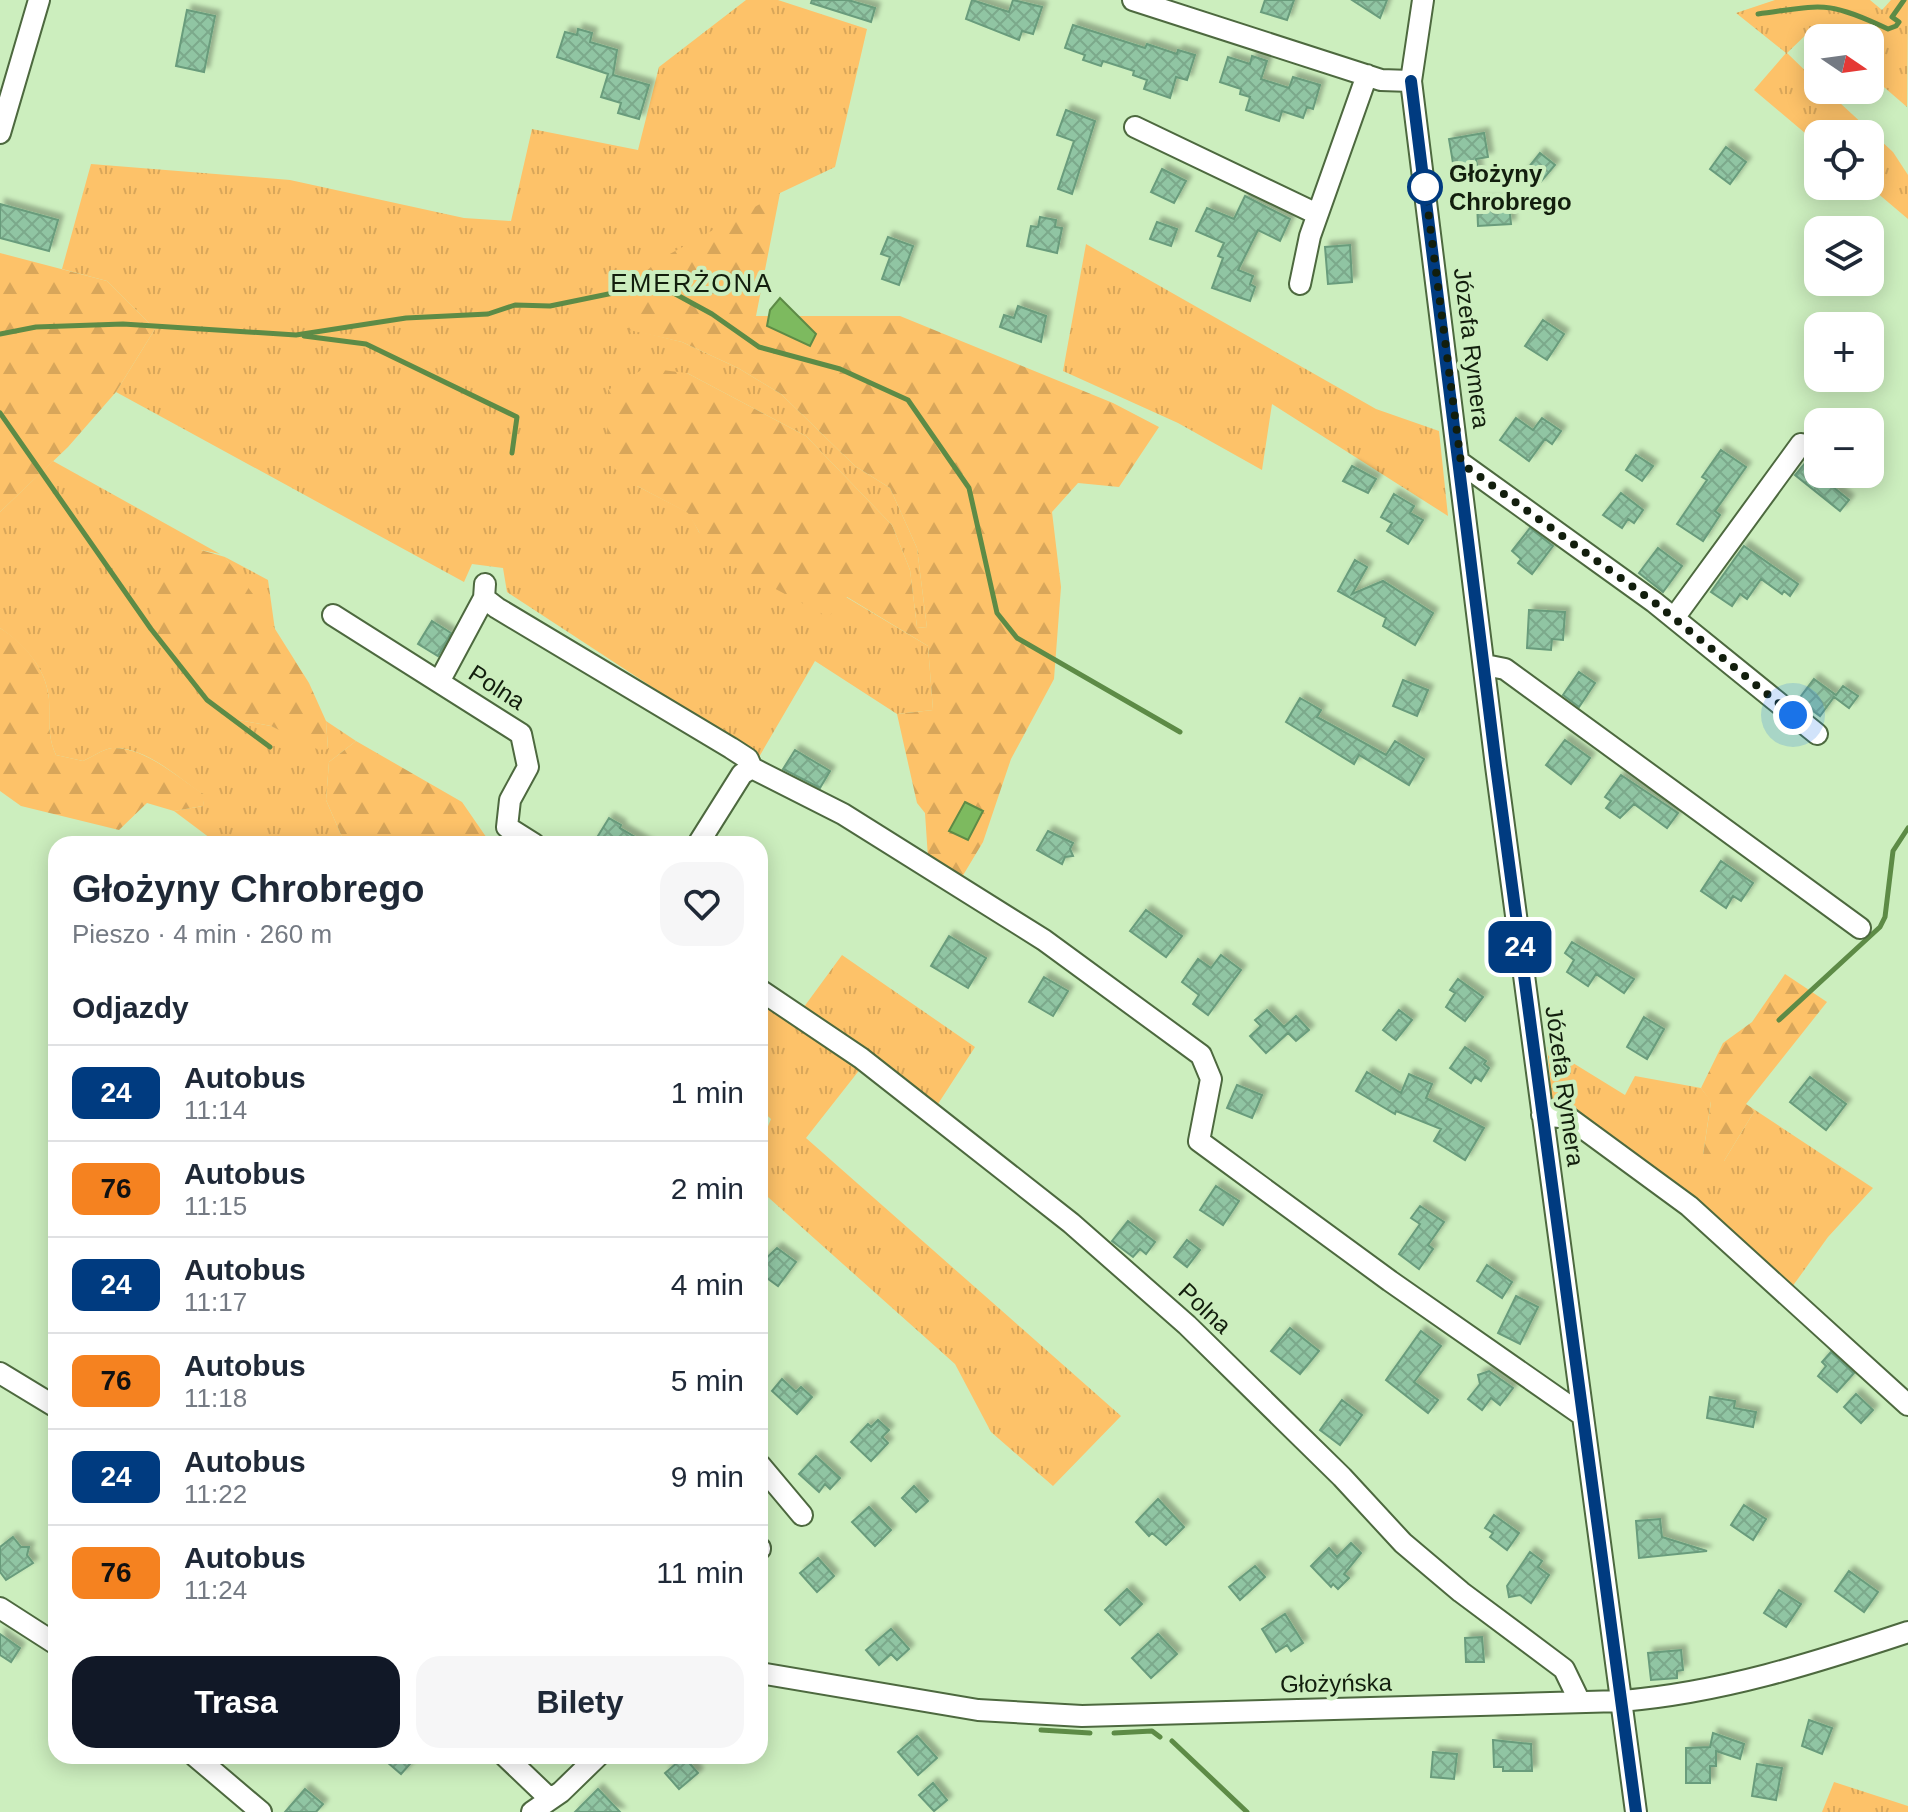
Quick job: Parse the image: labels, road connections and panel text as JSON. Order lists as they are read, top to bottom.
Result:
{
  "streets": {
    "street": ["Józefa Rymera", "Polna", "Głożyńska"]
  },
  "crossings": [
    ["Józefa Rymera", "Głożyńska"],
    ["Polna", "Głożyńska"]
  ],
  "districts": ["EMERŻONA"],
  "places": ["Głożyny Chrobrego"],
  "lines": ["bus line 24"],
  "north": "right",
  "page": {
    "on_map": "24",
    "map_buttons": ["+", "−"],
    "heading": [
      ["Głożyny Chrobrego", "Pieszo · 4 min · 260 m"],
      "Odjazdy"
    ],
    "list": [
      {
        "mark": "24",
        "name": "Autobus",
        "note": "11:14",
        "value": "1 min"
      },
      {
        "mark": "76",
        "name": "Autobus",
        "note": "11:15",
        "value": "2 min"
      },
      {
        "mark": "24",
        "name": "Autobus",
        "note": "11:17",
        "value": "4 min"
      },
      {
        "mark": "76",
        "name": "Autobus",
        "note": "11:18",
        "value": "5 min"
      },
      {
        "mark": "24",
        "name": "Autobus",
        "note": "11:22",
        "value": "9 min"
      },
      {
        "mark": "76",
        "name": "Autobus",
        "note": "11:24",
        "value": "11 min"
      }
    ],
    "buttons": ["Trasa", "Bilety"]
  }
}
